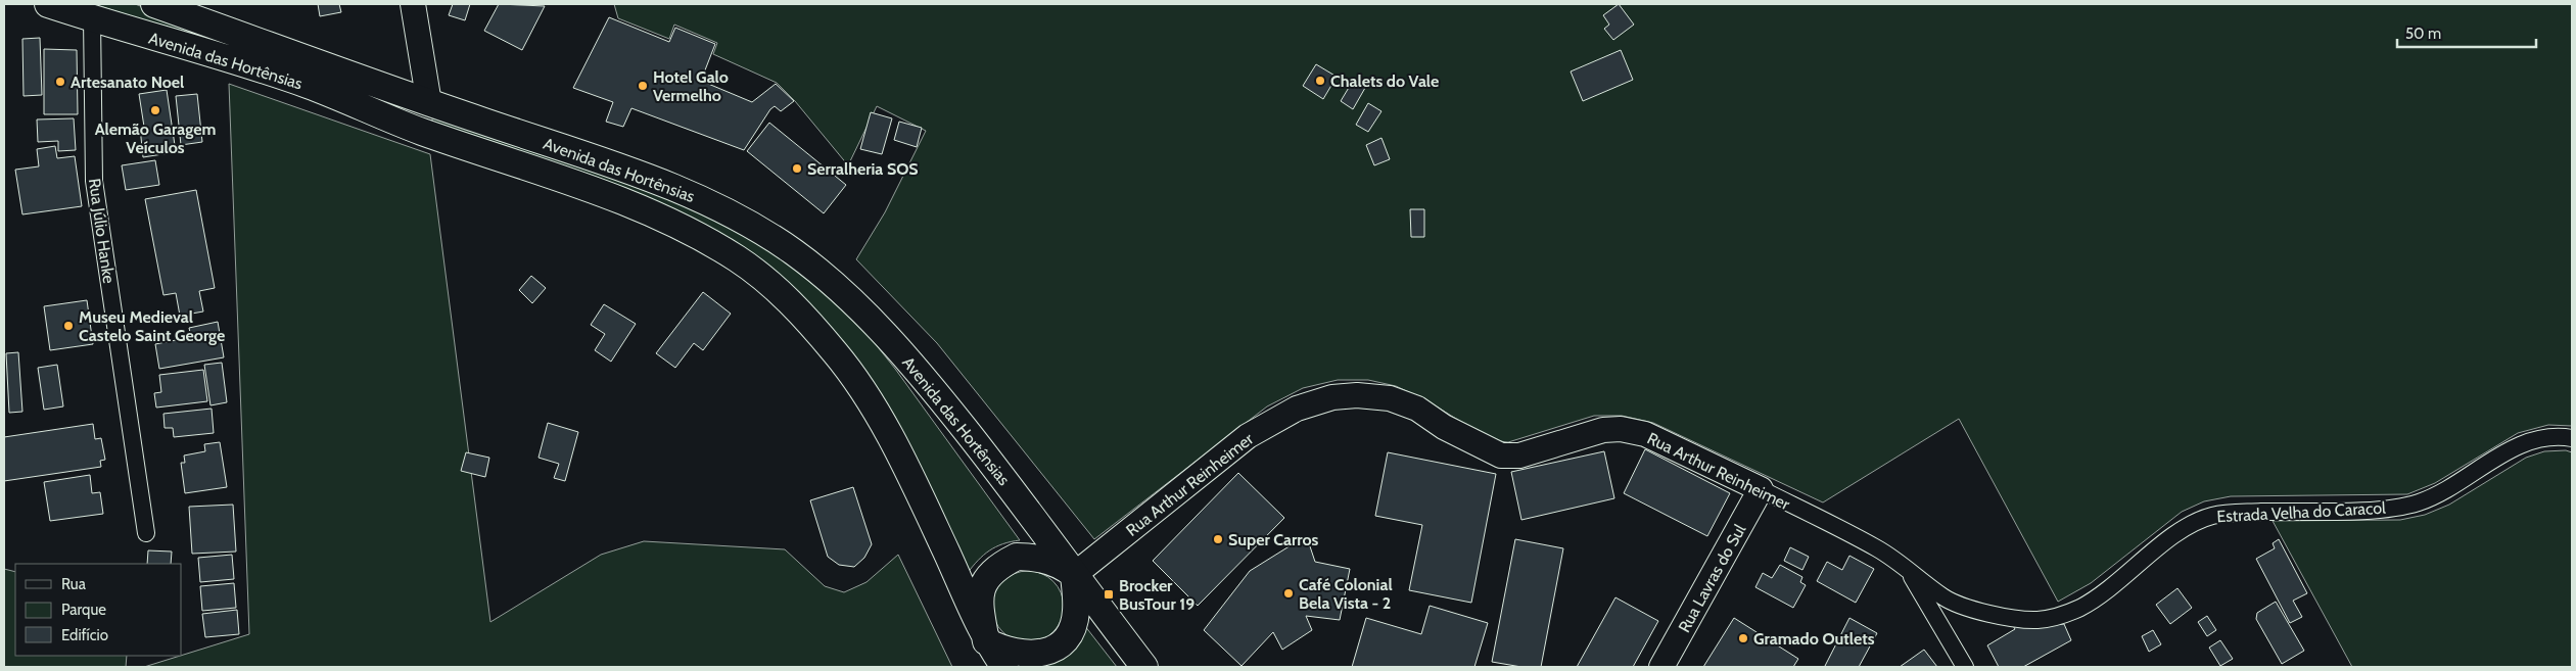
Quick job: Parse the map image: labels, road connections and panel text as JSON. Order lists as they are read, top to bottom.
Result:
{
  "streets": {
    "main road": ["Avenida das Hortênsias"],
    "street": [
      "Rua Júlio Hanke",
      "Rua Arthur Reinheimer",
      "Estrada Velha do Caracol",
      "Rua Lavras do Sul"
    ]
  },
  "crossings": [
    ["Avenida das Hortênsias", "Rua Júlio Hanke"],
    ["Avenida das Hortênsias", "Rua Arthur Reinheimer"],
    ["Rua Arthur Reinheimer", "Estrada Velha do Caracol"],
    ["Rua Arthur Reinheimer", "Rua Lavras do Sul"]
  ],
  "places": {
    "other": [
      "Chalets do Vale",
      "Artesanato Noel",
      "Hotel Galo Vermelho",
      "Alemão Garagem Veículos",
      "Serralheria SOS",
      "Museu Medieval Castelo Saint George",
      "Super Carros",
      "Café Colonial Bela Vista - 2",
      "Gramado Outlets"
    ],
    "transit": ["Brocker BusTour 19"]
  },
  "legend": ["Rua", "Parque", "Edifício"],
  "scale_bar": "50 m"
}
